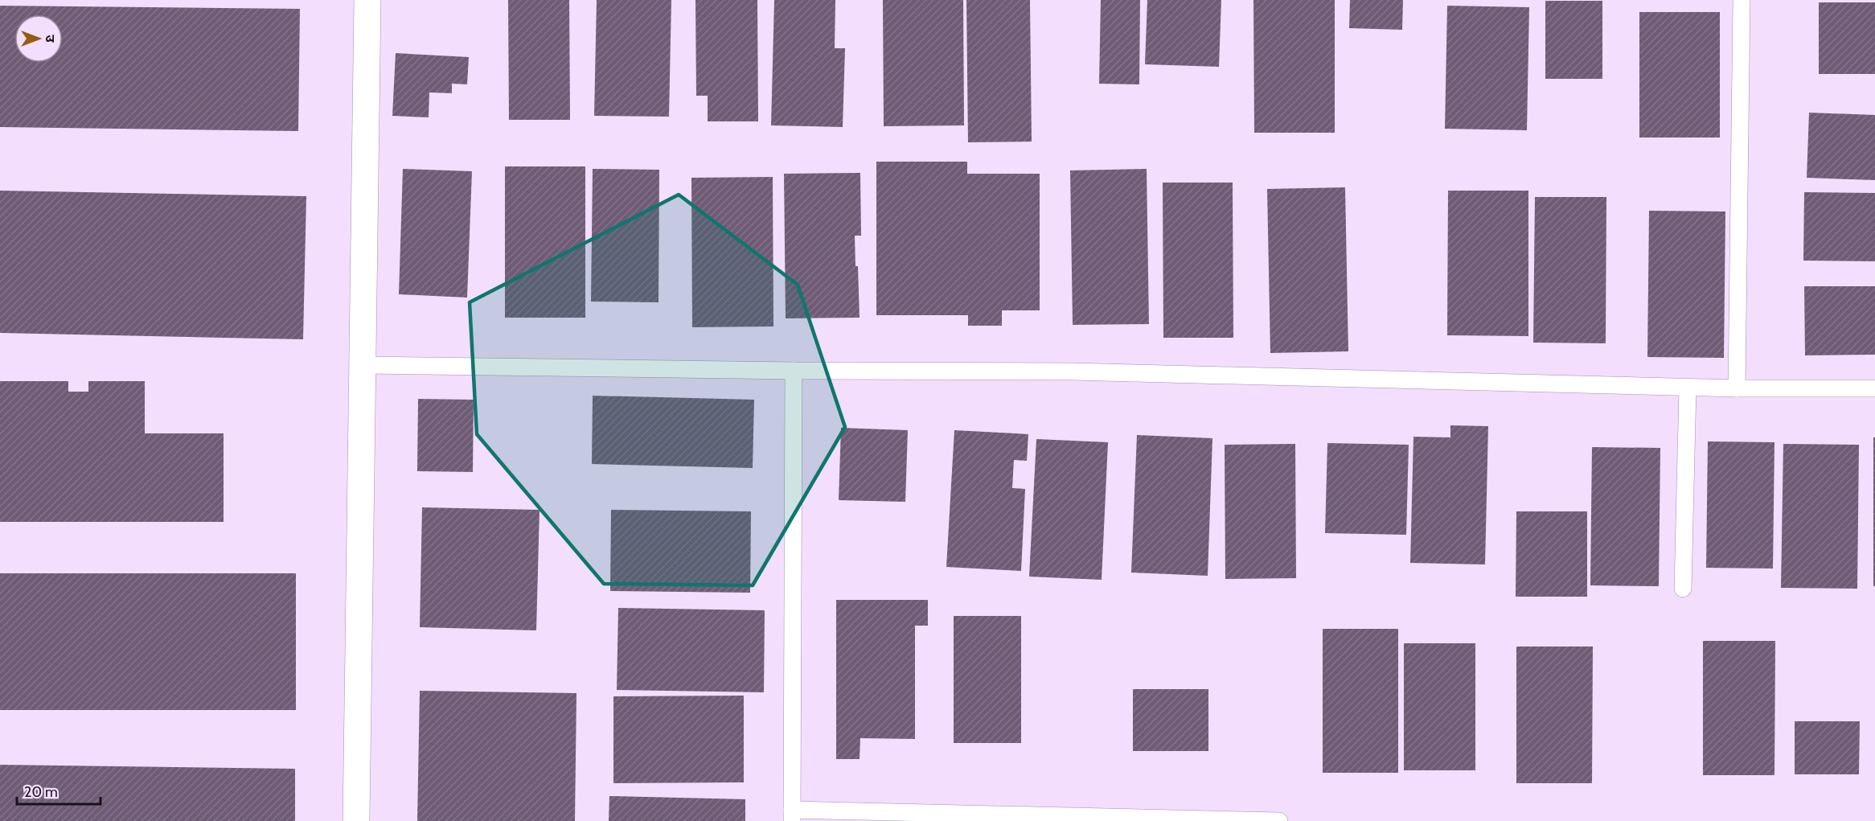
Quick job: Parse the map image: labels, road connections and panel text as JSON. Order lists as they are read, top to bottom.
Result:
{
  "scale_bar": "20 m",
  "north": "right"
}
